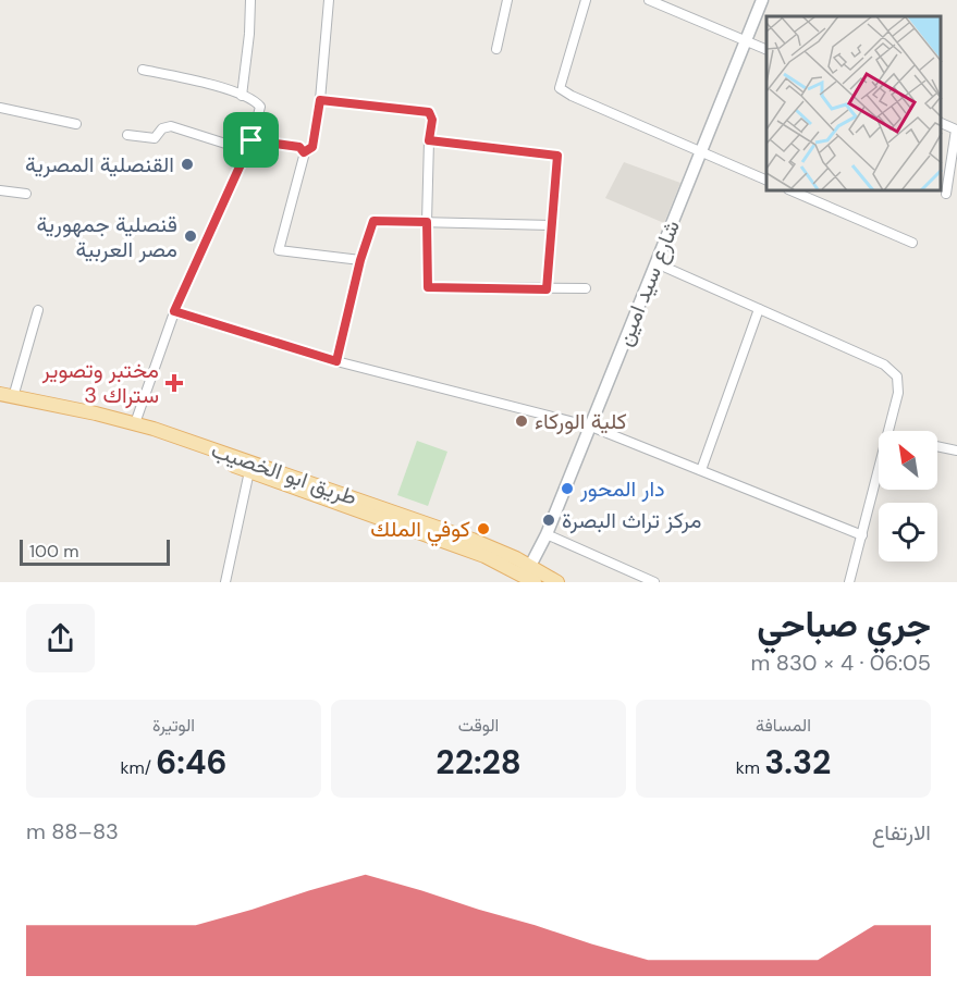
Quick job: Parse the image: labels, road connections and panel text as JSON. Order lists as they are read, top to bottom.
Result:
{
  "streets": {
    "main road": ["طريق ابو الخصيب"],
    "street": ["شارع سيد امين"]
  },
  "crossings": [
    ["شارع سيد امين", "طريق ابو الخصيب"]
  ],
  "places": {
    "other": [
      "القنصلية المصرية",
      "قنصلية جمهورية مصر العربية",
      "كلية الوركاء",
      "دار المحور",
      "مركز تراث البصرة",
      "كوفي الملك"
    ],
    "health": ["مختبر وتصوير ستراك 3"]
  },
  "scale_bar": "100 m",
  "north": "top left",
  "page": {
    "scale": "100 m",
    "heading": ["جري صباحي", "06:05 · 4 × 830 m"],
    "stats": [
      ["المسافة", "3.32 km"],
      ["الوقت", "22:28"],
      ["الوتيرة", "6:46 /km"]
    ],
    "chart": ["الارتفاع", "83–88 m"]
  }
}
